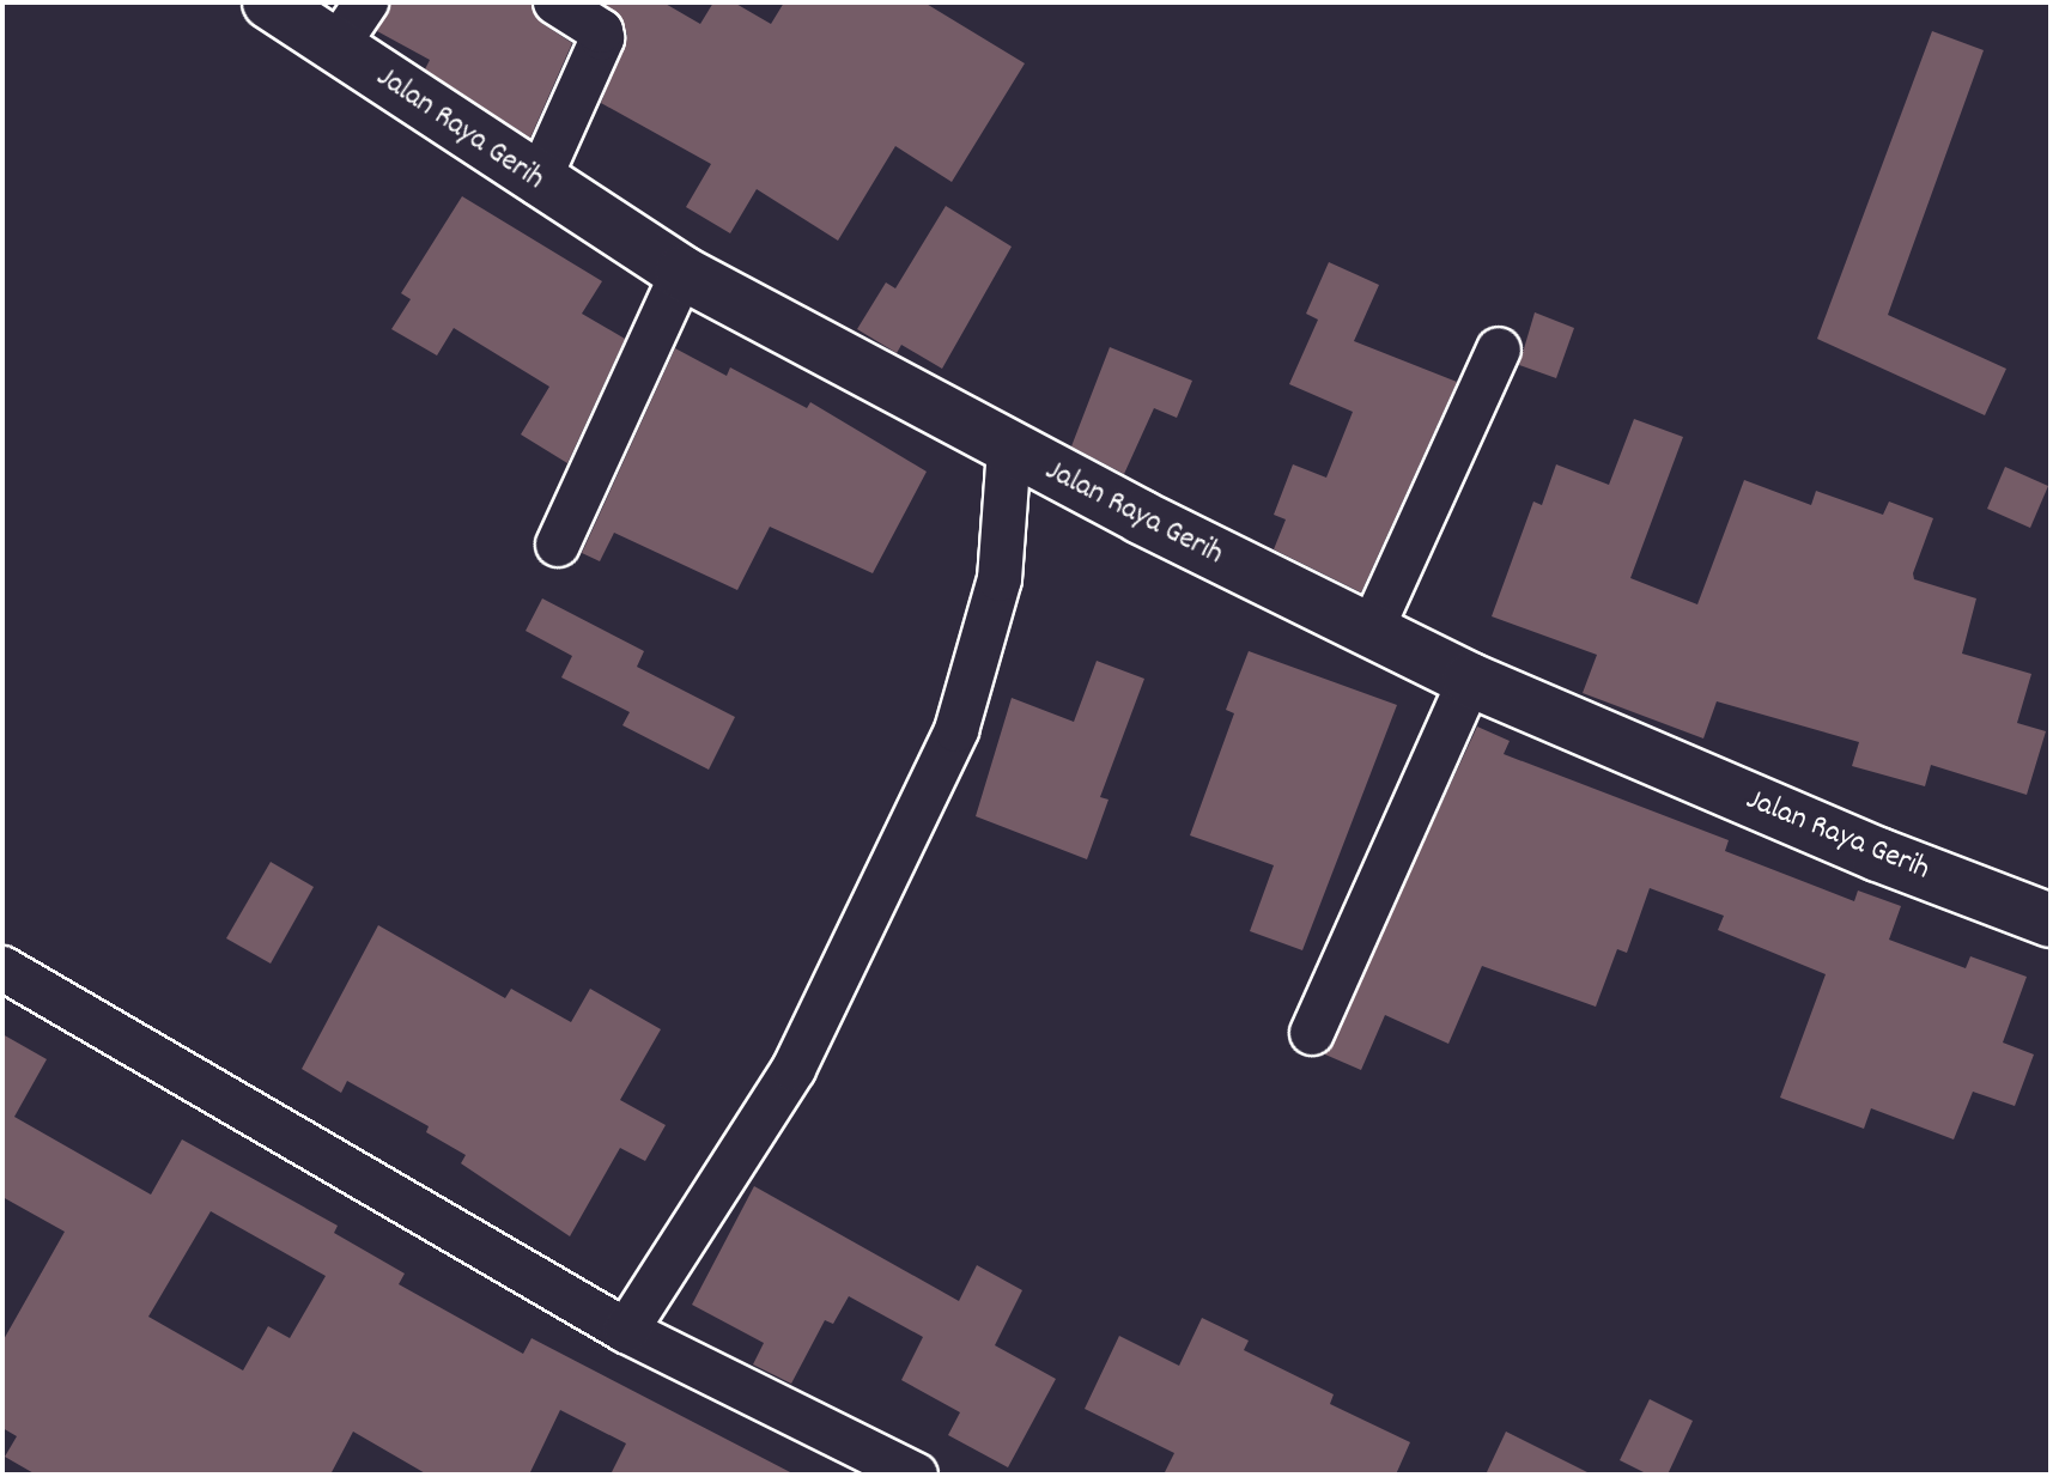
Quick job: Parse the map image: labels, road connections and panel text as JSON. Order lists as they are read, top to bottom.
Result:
{
  "streets": {
    "street": ["Jalan Raya Gerih"]
  }
}
